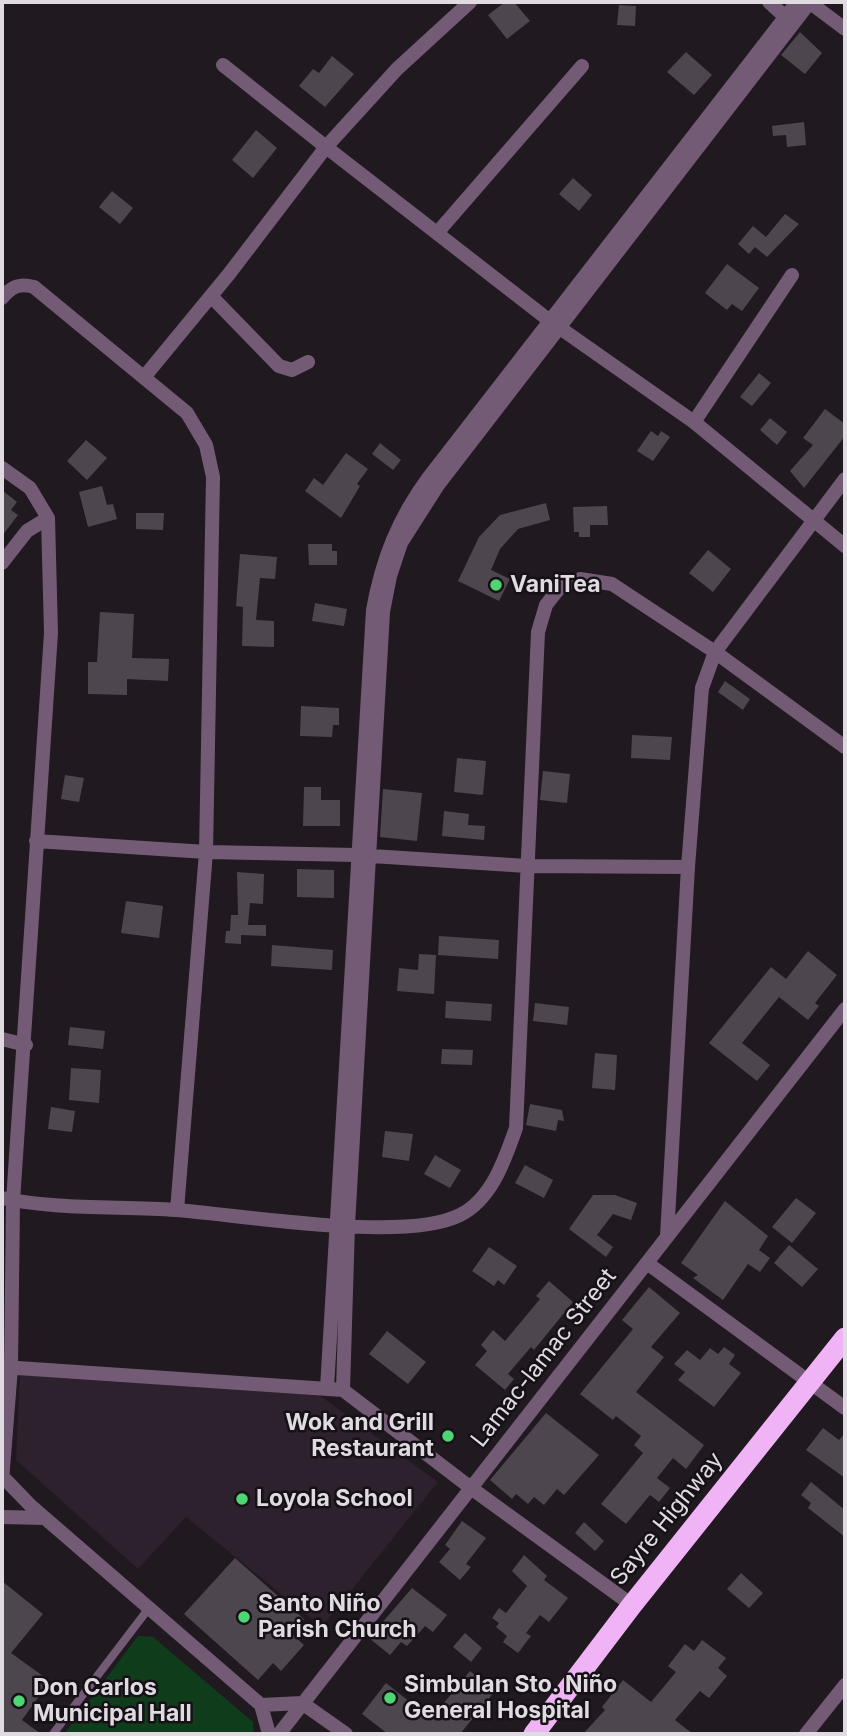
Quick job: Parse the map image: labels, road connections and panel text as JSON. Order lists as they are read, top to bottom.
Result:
{
  "streets": {
    "highway": ["Sayre Highway"],
    "street": ["Lamac-lamac Street"]
  },
  "places": [
    "VaniTea",
    "Wok and Grill Restaurant",
    "Loyola School",
    "Santo Niño Parish Church",
    "Simbulan Sto. Niño General Hospital",
    "Don Carlos Municipal Hall"
  ]
}
